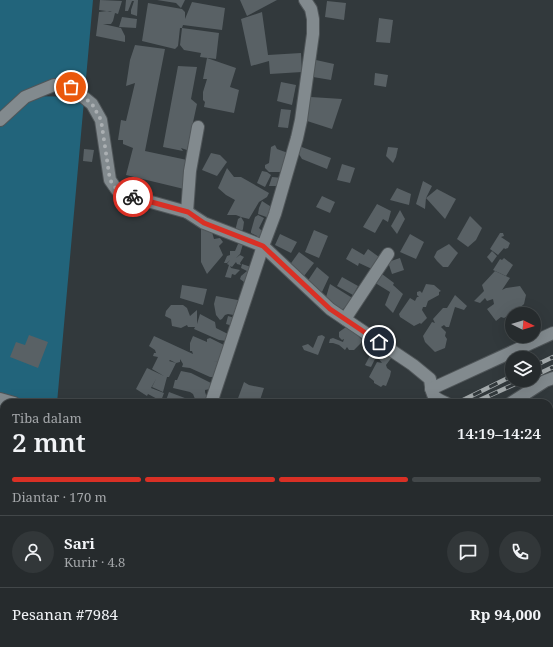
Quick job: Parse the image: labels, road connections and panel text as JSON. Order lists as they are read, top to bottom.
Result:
{
  "north": "right",
  "page": {
    "heading": ["2 mnt", "Tiba dalam", "14:19–14:24"],
    "panel": [
      "Sari",
      "Kurir · 4.8",
      "Pesanan #7984",
      "Rp 94,000"
    ],
    "bar": "Diantar · 170 m"
  }
}
